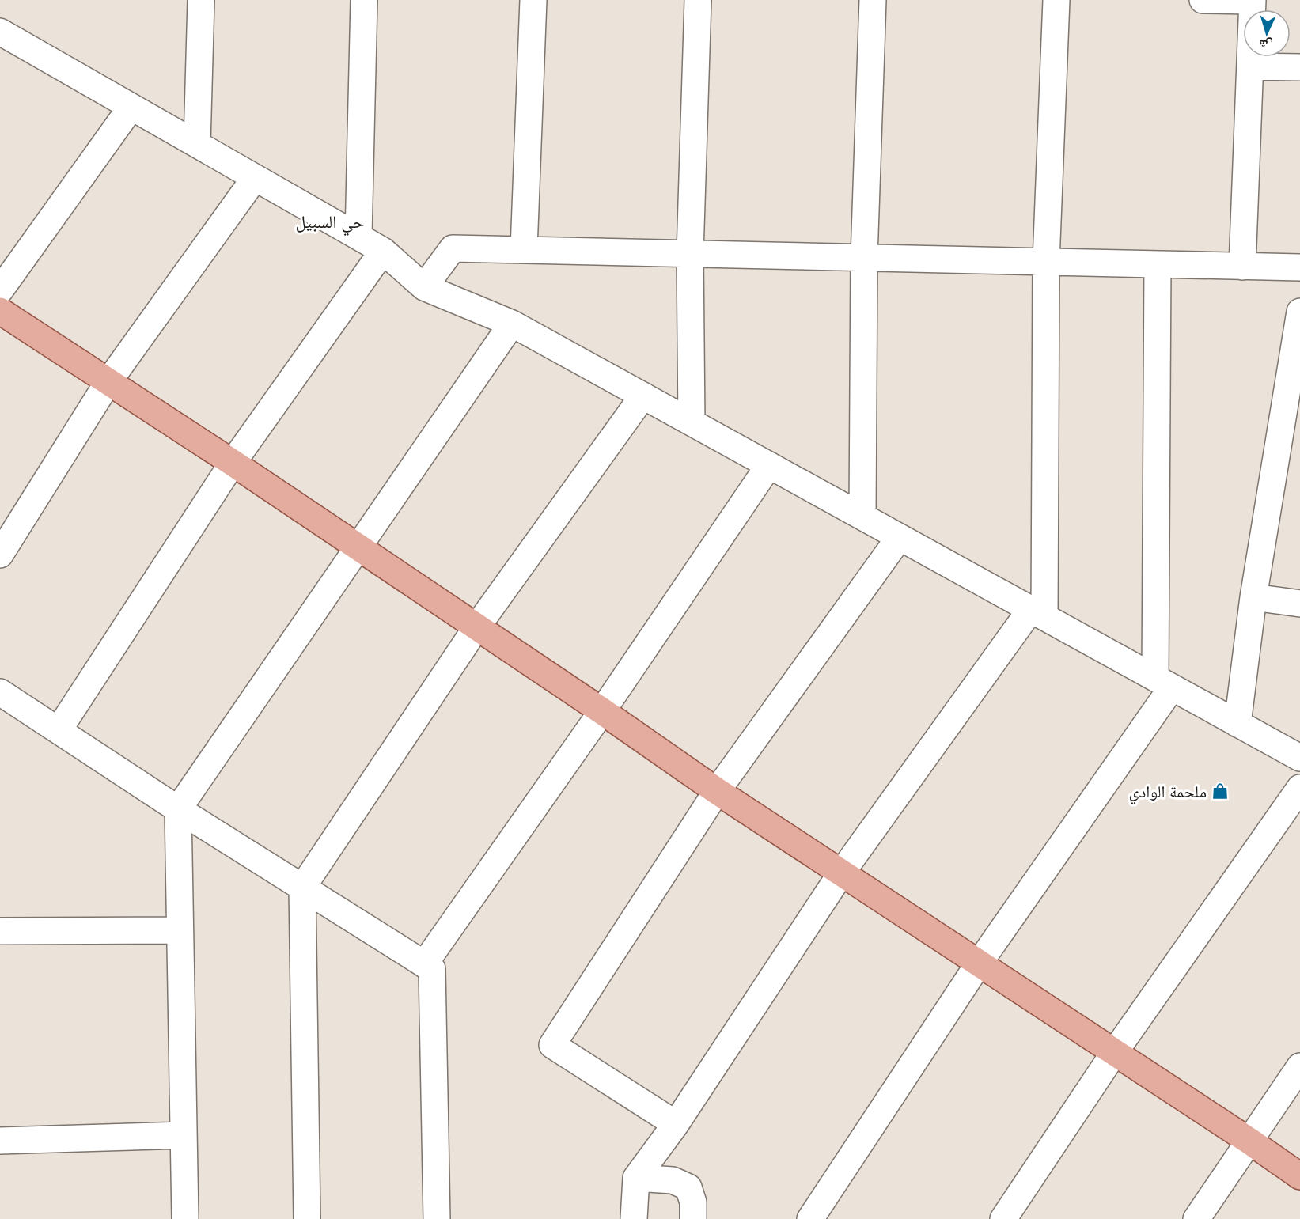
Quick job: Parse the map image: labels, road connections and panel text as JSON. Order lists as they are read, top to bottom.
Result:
{
  "districts": ["حي السبيل"],
  "places": {
    "shop": ["ملحمة الوادي"]
  },
  "north": "bottom"
}
